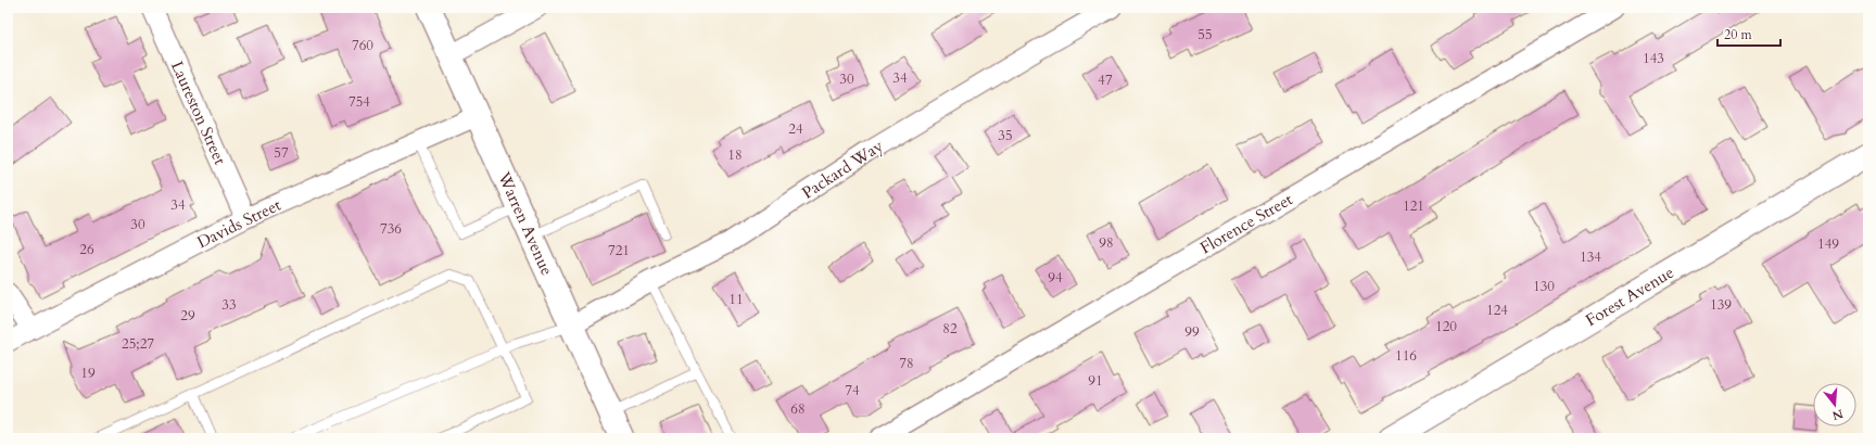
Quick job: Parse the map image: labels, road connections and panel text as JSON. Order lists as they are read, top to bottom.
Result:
{
  "streets": {
    "street": [
      "Laureston Street",
      "Packard Way",
      "Davids Street",
      "Warren Avenue",
      "Florence Street",
      "Forest Avenue"
    ]
  },
  "crossings": [
    ["Laureston Street", "Davids Street"],
    ["Packard Way", "Warren Avenue"],
    ["Davids Street", "Warren Avenue"]
  ],
  "house_numbers": [
    "55",
    "760",
    "143",
    "34",
    "30",
    "47",
    "754",
    "24",
    "35",
    "57",
    "18",
    "34",
    "121",
    "30",
    "736",
    "98",
    "149",
    "26",
    "721",
    "134",
    "94",
    "130",
    "11",
    "33",
    "139",
    "124",
    "29",
    "120",
    "82",
    "99",
    "25;27",
    "116",
    "78",
    "19",
    "91",
    "74",
    "68"
  ],
  "scale_bar": "20 m",
  "north": "bottom"
}
